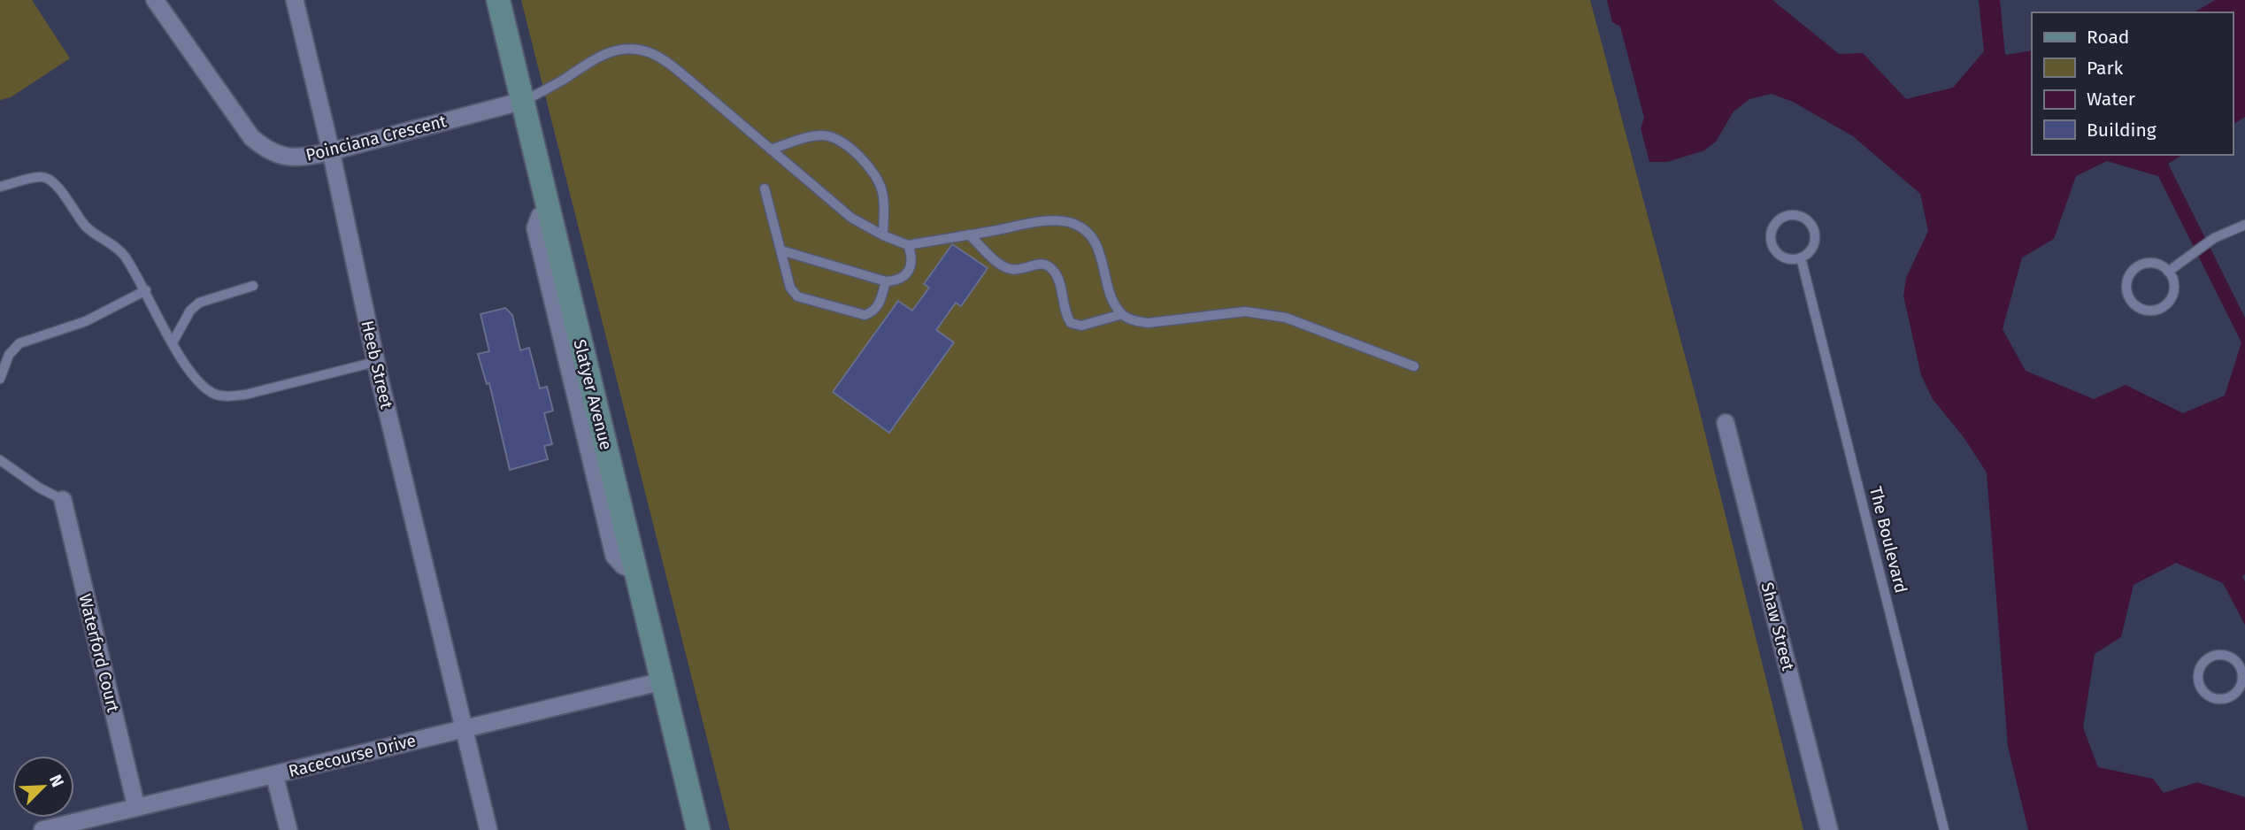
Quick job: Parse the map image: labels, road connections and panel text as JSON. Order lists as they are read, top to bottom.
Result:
{
  "streets": {
    "main road": ["Slatyer Avenue"],
    "street": [
      "Poinciana Crescent",
      "Heeb Street",
      "Shaw Street",
      "Waterford Court",
      "Racecourse Drive"
    ],
    "lane": ["The Boulevard"]
  },
  "crossings": [
    ["Poinciana Crescent", "Heeb Street"],
    ["Poinciana Crescent", "Slatyer Avenue"],
    ["Heeb Street", "Racecourse Drive"],
    ["Slatyer Avenue", "Racecourse Drive"],
    ["Waterford Court", "Racecourse Drive"]
  ],
  "legend": [
    "Road",
    "Park",
    "Water",
    "Building"
  ],
  "north": "top right"
}
